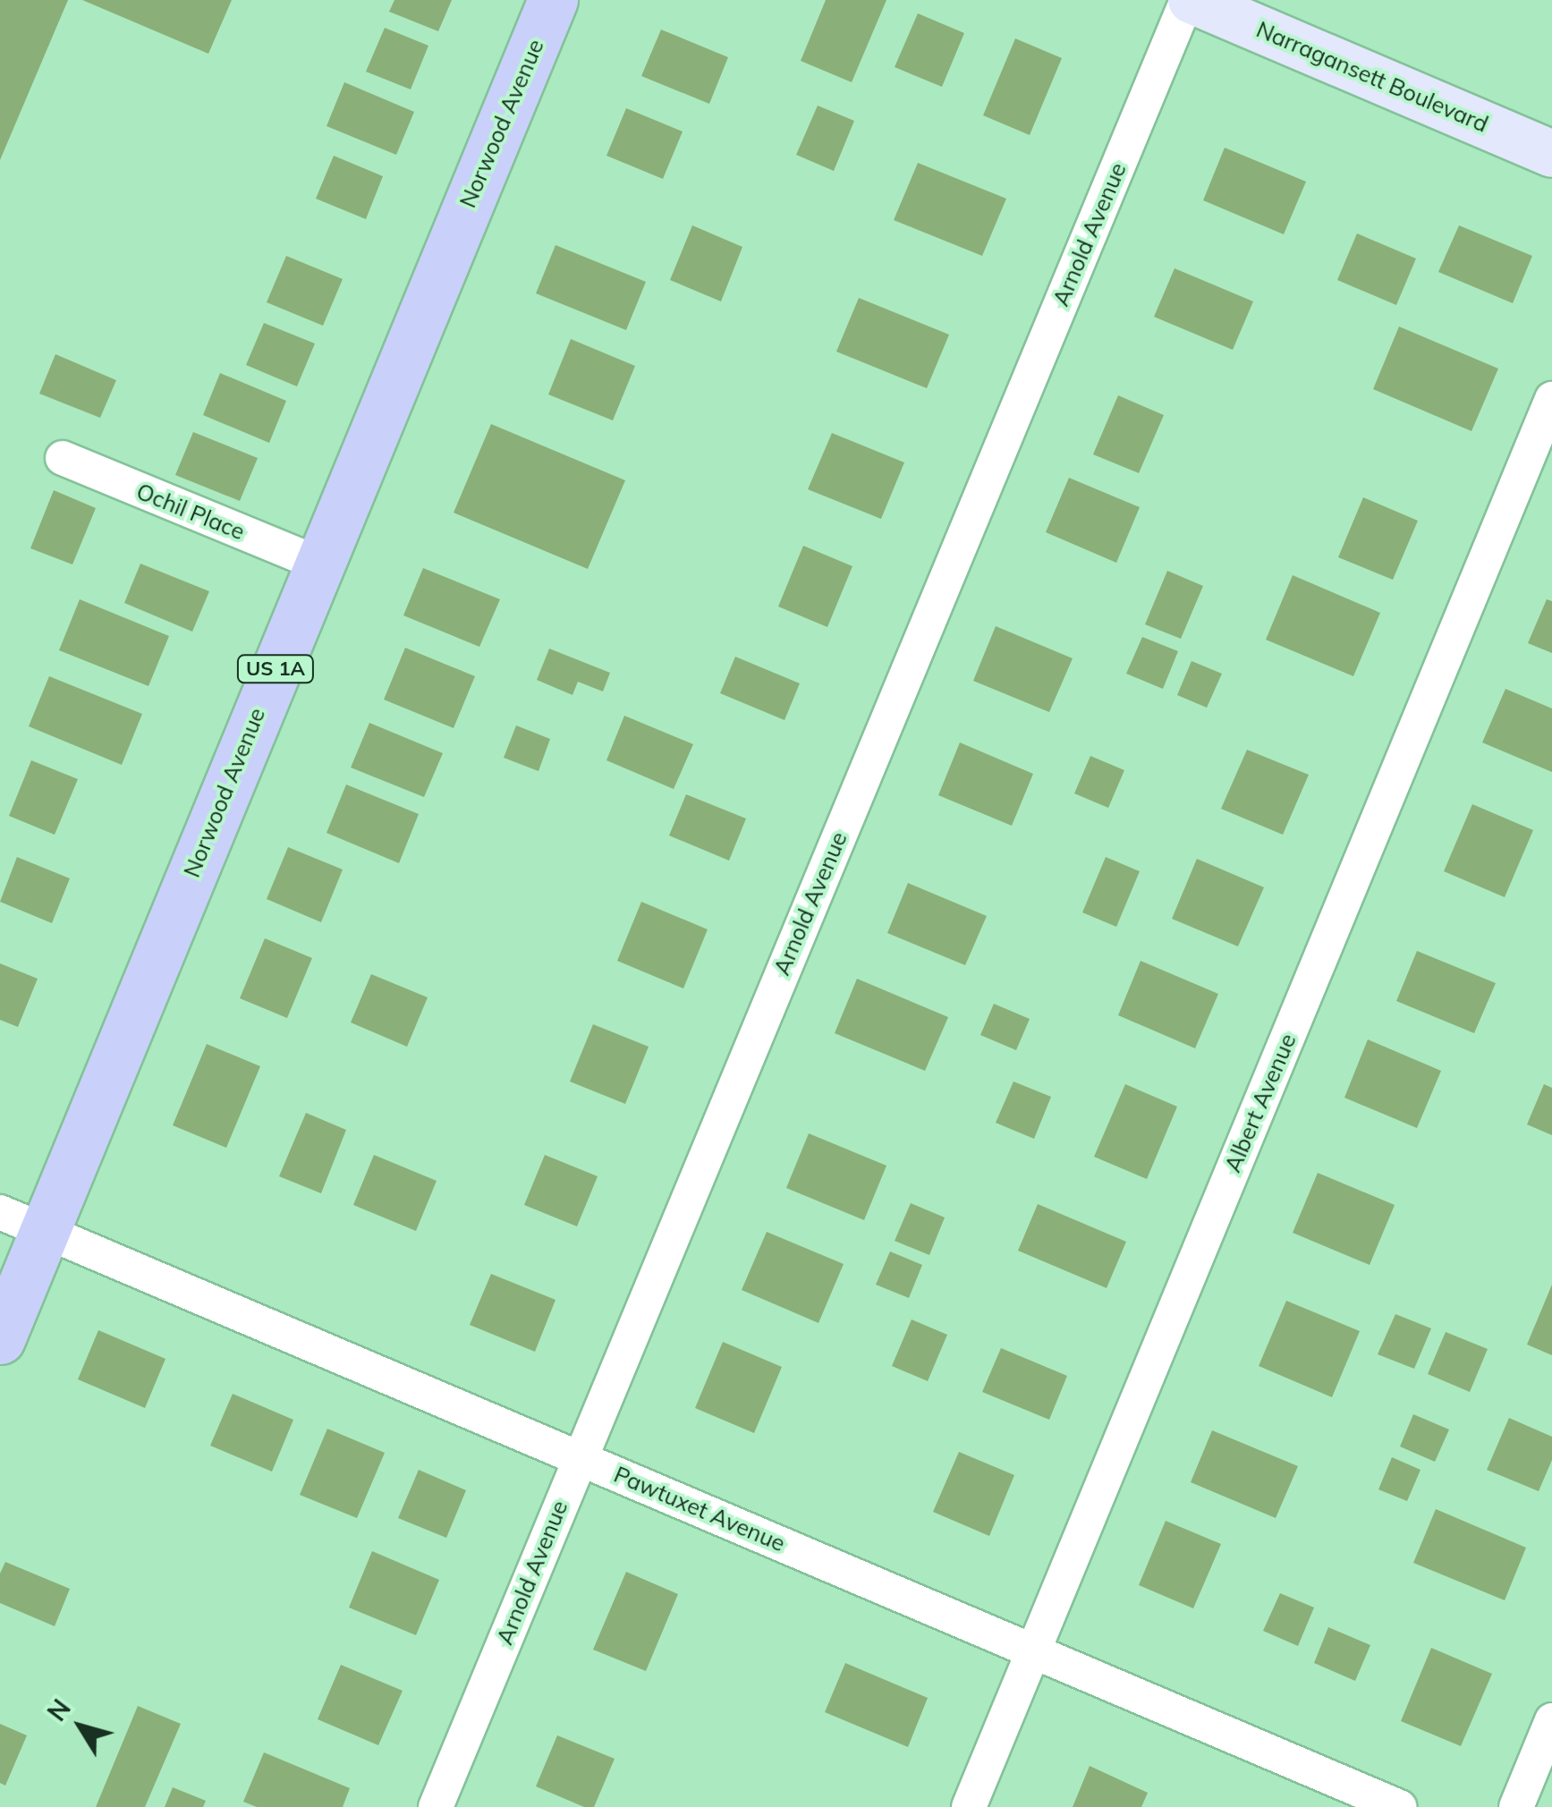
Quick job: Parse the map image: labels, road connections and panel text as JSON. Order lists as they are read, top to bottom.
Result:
{
  "streets": {
    "main road": ["Norwood Avenue", "US 1A"],
    "street": [
      "Narragansett Boulevard",
      "Arnold Avenue",
      "Ochil Place",
      "Albert Avenue",
      "Pawtuxet Avenue"
    ]
  },
  "crossings": [
    ["Narragansett Boulevard", "Arnold Avenue"],
    ["Norwood Avenue", "Ochil Place"],
    ["Norwood Avenue", "Pawtuxet Avenue"],
    ["Arnold Avenue", "Pawtuxet Avenue"],
    ["Albert Avenue", "Pawtuxet Avenue"]
  ],
  "north": "top left"
}
